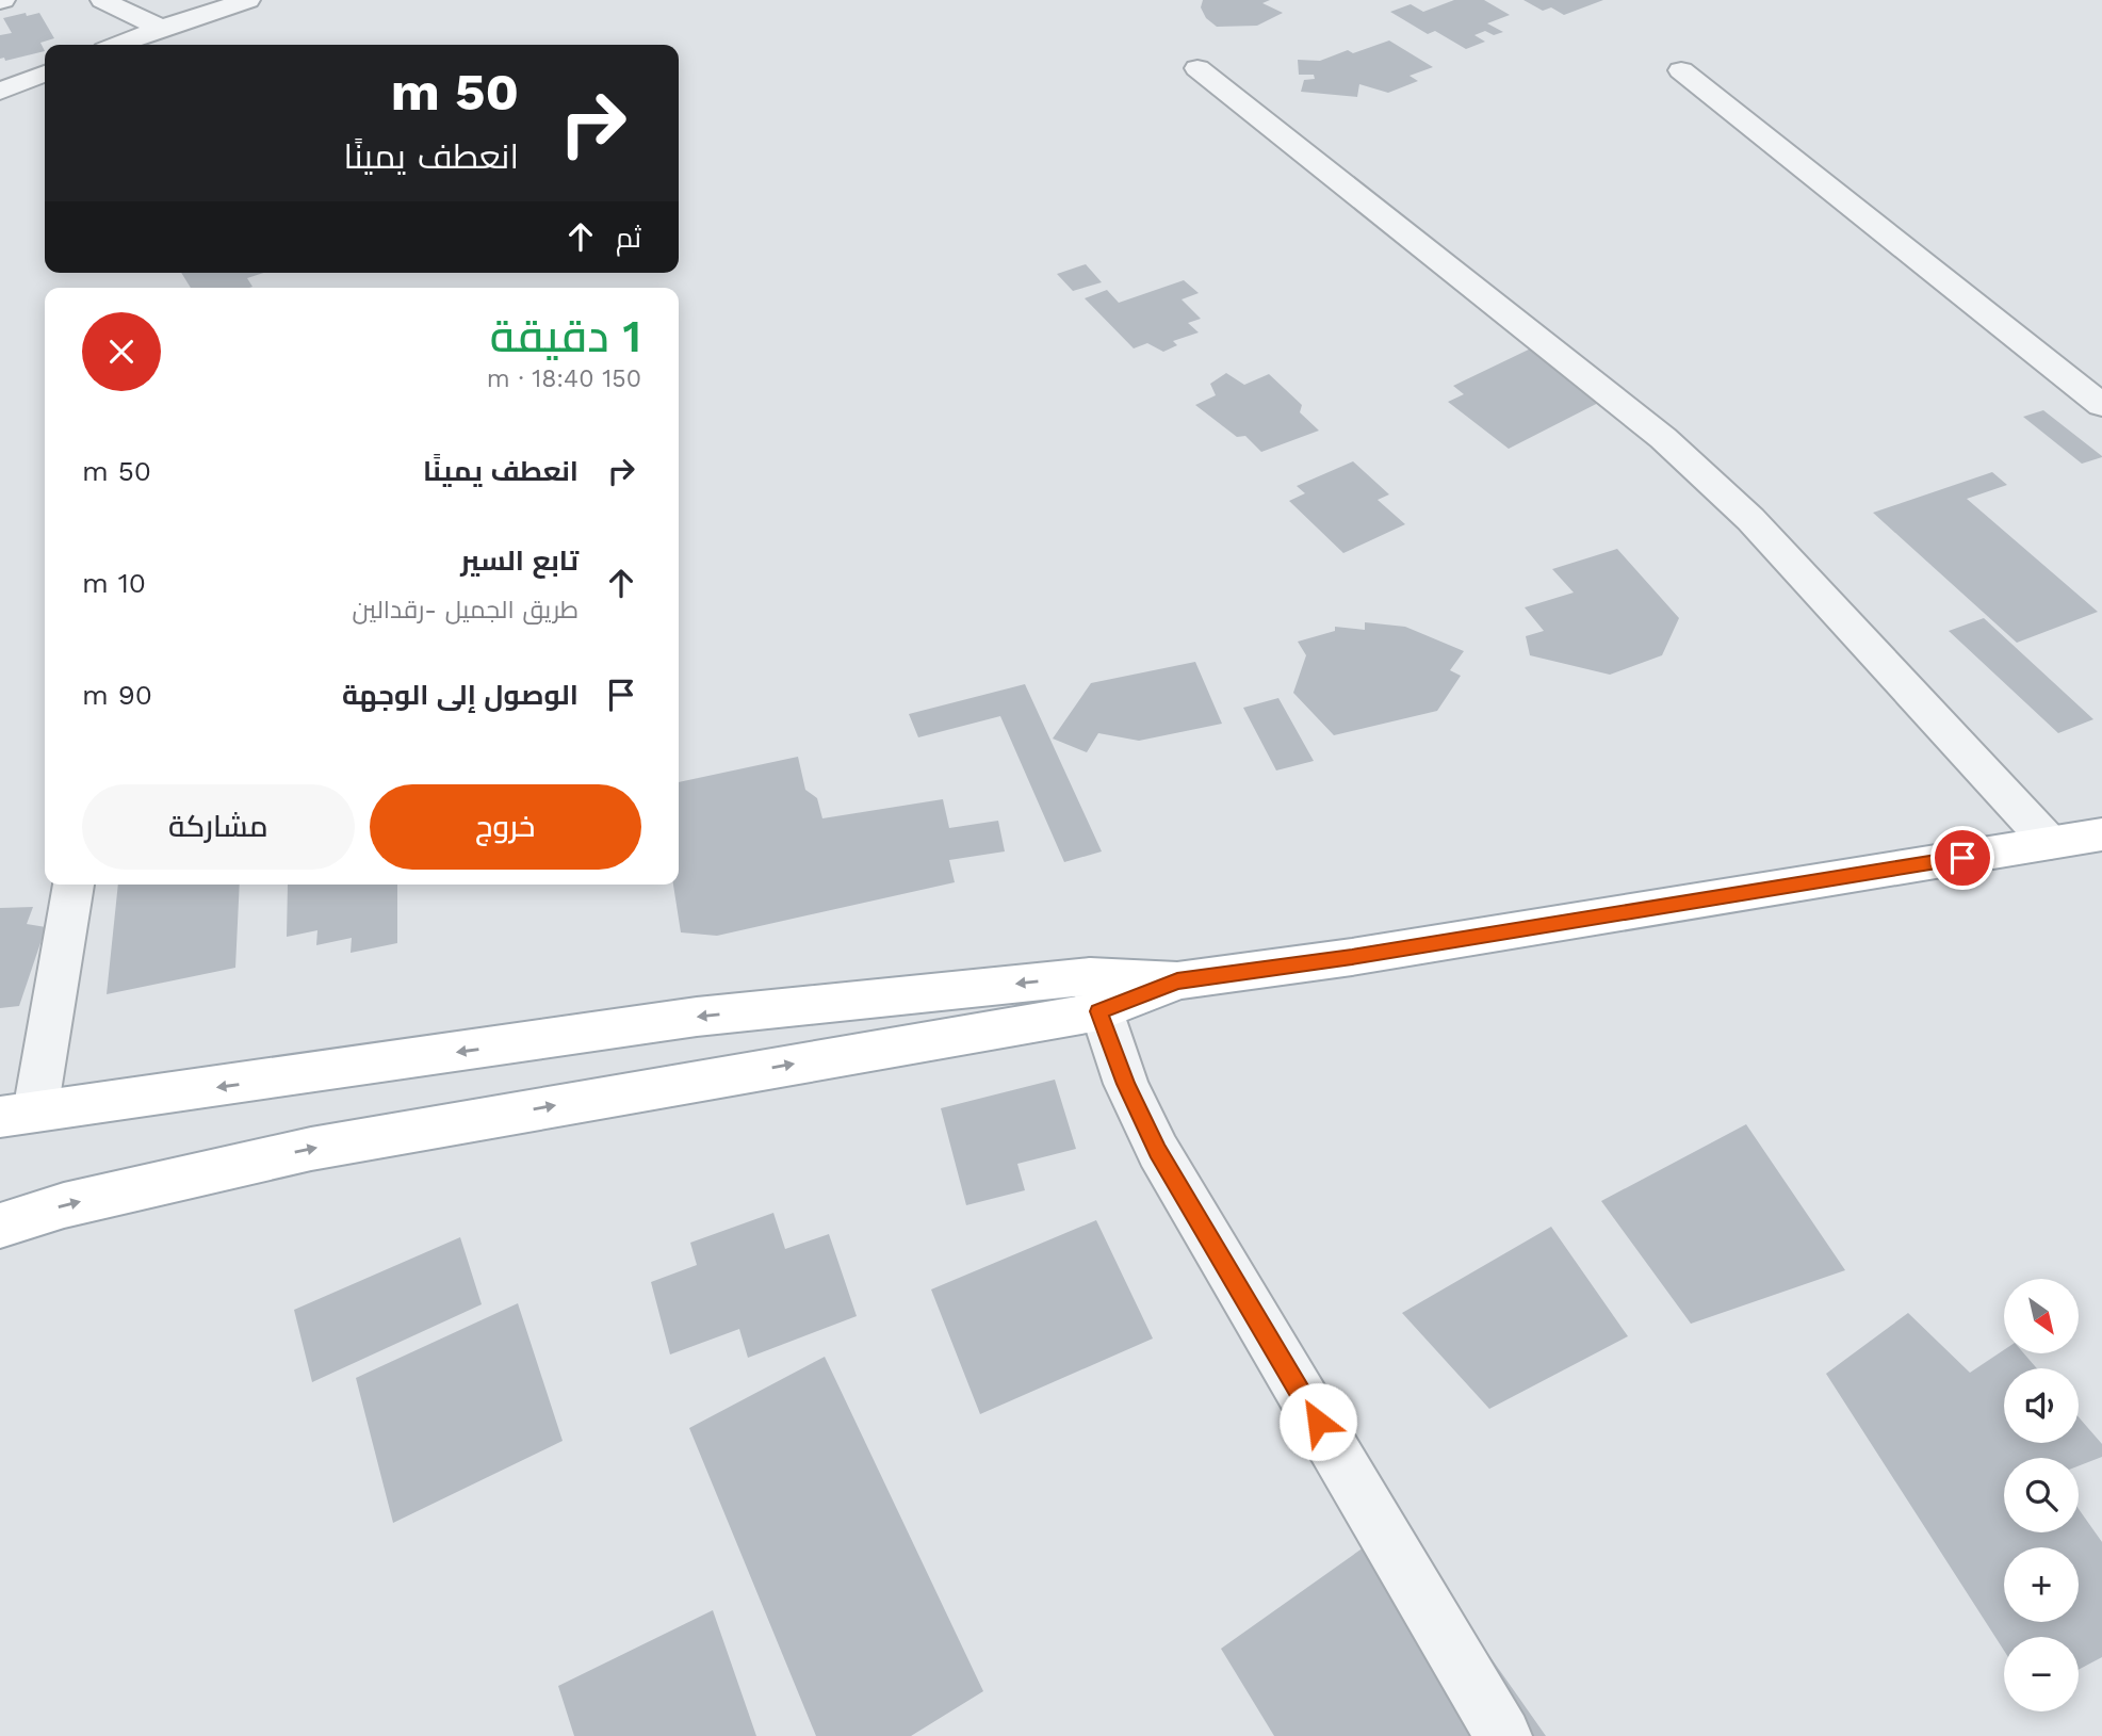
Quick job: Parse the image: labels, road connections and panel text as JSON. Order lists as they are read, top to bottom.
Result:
{
  "north": "bottom right",
  "page": {
    "turn": ["50 m", "انعطف يمينًا"],
    "then": "ثم",
    "heading": ["1 دقيقة", "150 m · 18:40"],
    "list": [
      {
        "name": "انعطف يمينًا",
        "value": "50 m"
      },
      {
        "name": "تابع السير",
        "note": "طريق الجميل -رقدالين",
        "value": "10 m"
      },
      {
        "name": "الوصول إلى الوجهة",
        "value": "90 m"
      }
    ],
    "buttons": ["خروج", "مشاركة"],
    "map_buttons": ["+", "−"]
  }
}
